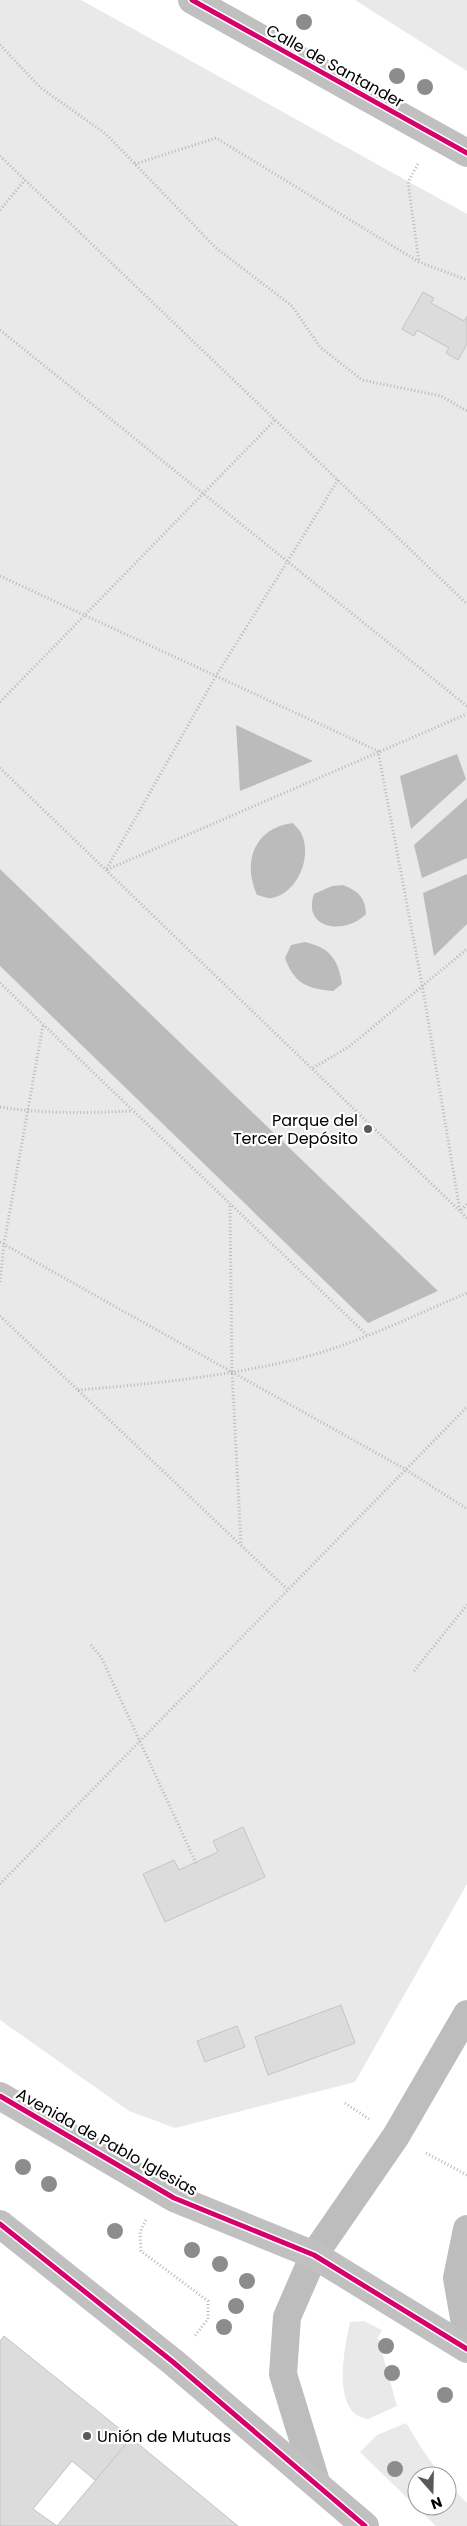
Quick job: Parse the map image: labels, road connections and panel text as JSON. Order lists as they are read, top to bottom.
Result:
{
  "streets": {
    "street": ["Calle de Santander", "Avenida de Pablo Iglesias"]
  },
  "places": ["Parque del Tercer Depósito", "Unión de Mutuas"],
  "north": "bottom"
}
